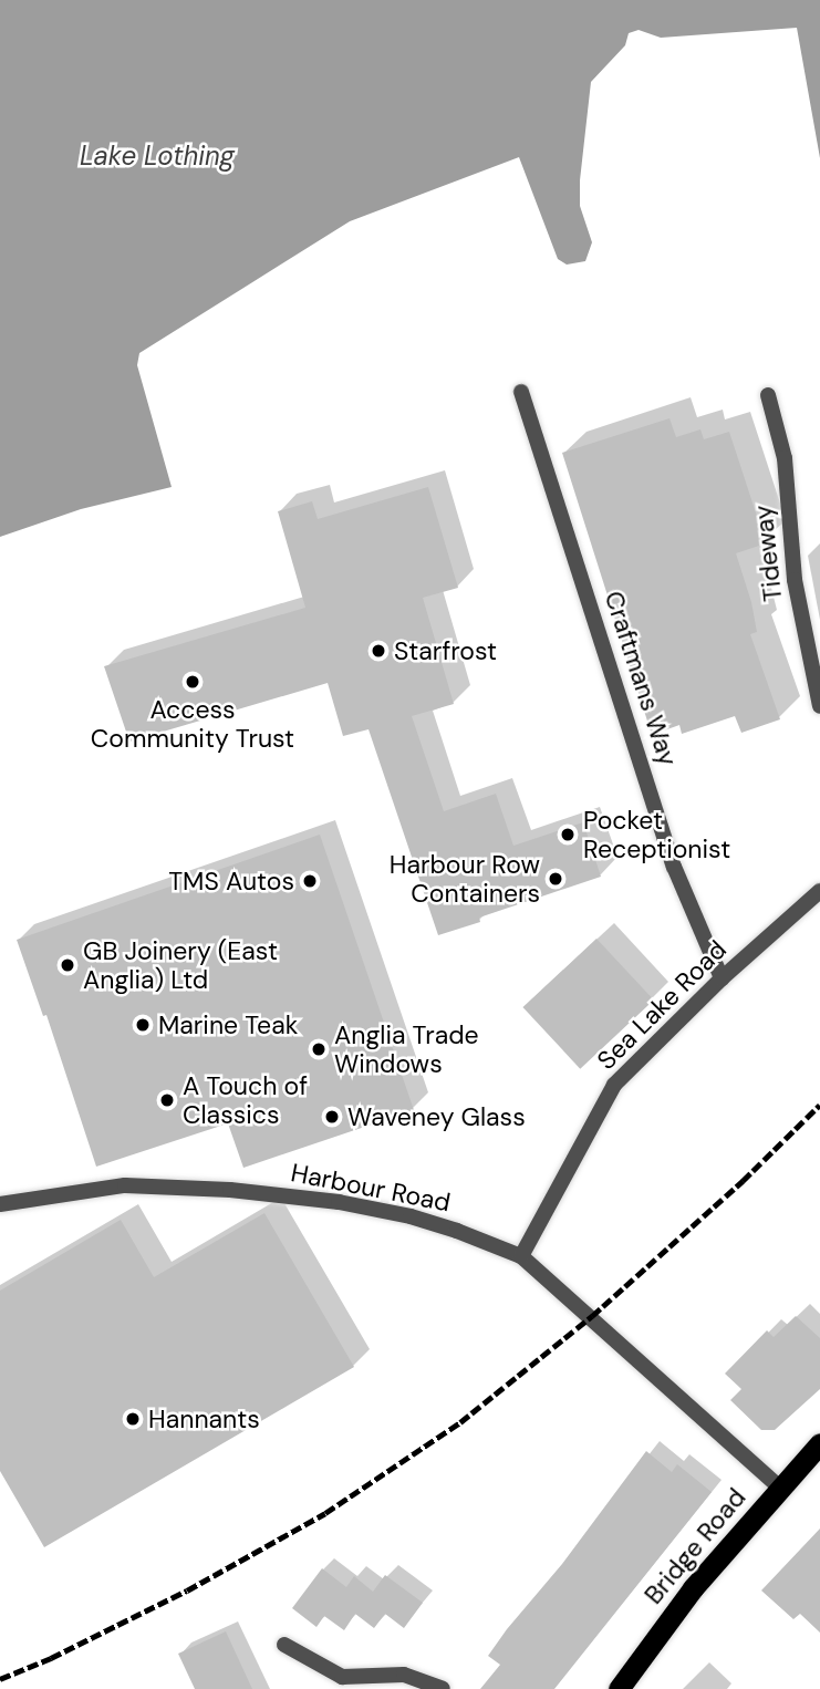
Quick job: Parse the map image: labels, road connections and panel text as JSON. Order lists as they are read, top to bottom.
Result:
{
  "streets": {
    "highway": ["Bridge Road"],
    "street": [
      "Tideway",
      "Craftmans Way",
      "Sea Lake Road",
      "Harbour Road"
    ]
  },
  "crossings": [
    ["Craftmans Way", "Sea Lake Road"],
    ["Sea Lake Road", "Harbour Road"],
    ["Harbour Road", "Bridge Road"]
  ],
  "water": ["Lake Lothing"],
  "places": [
    "Starfrost",
    "Access Community Trust",
    "Pocket Receptionist",
    "Harbour Row Containers",
    "TMS Autos",
    "GB Joinery (East Anglia) Ltd",
    "Marine Teak",
    "Anglia Trade Windows",
    "A Touch of Classics",
    "Waveney Glass",
    "Hannants"
  ]
}
